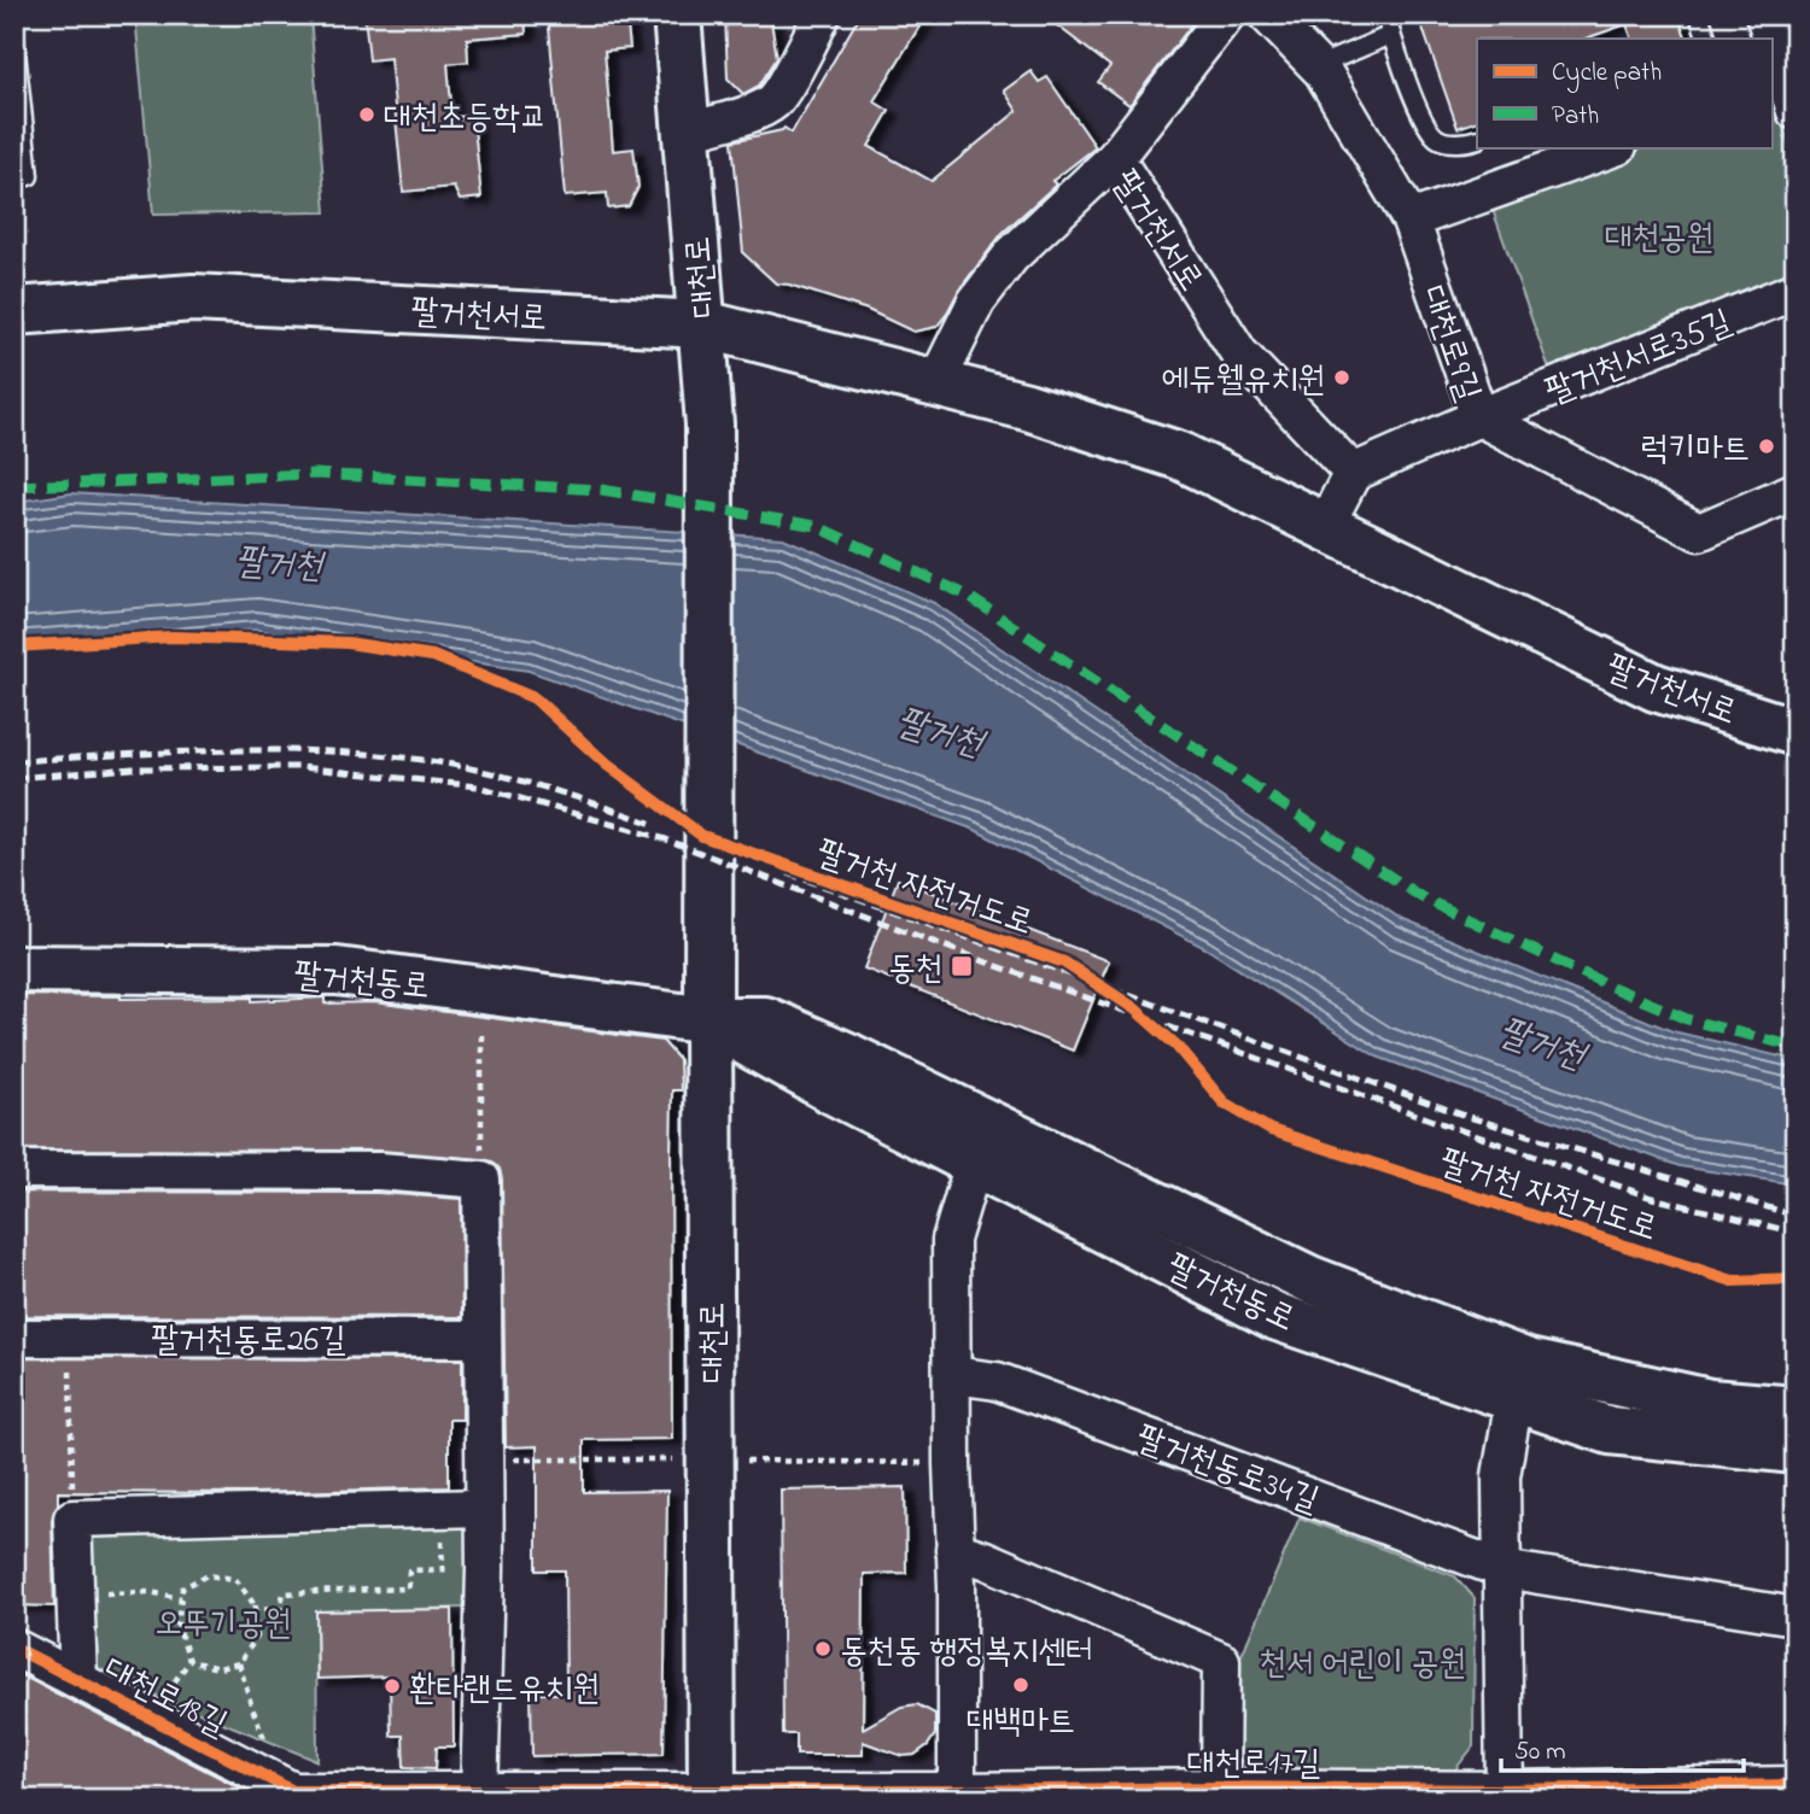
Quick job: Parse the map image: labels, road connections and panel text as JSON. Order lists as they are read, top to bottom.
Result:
{
  "streets": {
    "main road": ["팔거천서로", "대천로", "팔거천동로"],
    "street": [
      "대천로9길",
      "팔거천서로35길",
      "팔거천동로26길",
      "팔거천동로34길",
      "대천로18길",
      "대천로17길"
    ],
    "cycle path": ["팔거천 자전거도로"]
  },
  "crossings": [
    ["팔거천서로", "대천로"],
    ["팔거천서로", "팔거천서로35길"],
    ["대천로", "팔거천동로"],
    ["대천로", "대천로18길"],
    ["대천로", "대천로17길"],
    ["대천로9길", "팔거천서로35길"],
    ["대천로18길", "대천로17길"]
  ],
  "water": ["팔거천"],
  "parks": ["대천공원", "오뚜기공원", "천서 어린이 공원"],
  "places": {
    "other": [
      "대천초등학교",
      "에듀웰유치원",
      "럭키마트",
      "동천동 행정복지센터",
      "대백마트",
      "환타랜드유치원"
    ],
    "transit": ["동천"]
  },
  "legend": ["Cycle path", "Path"],
  "scale_bar": "50 m"
}
